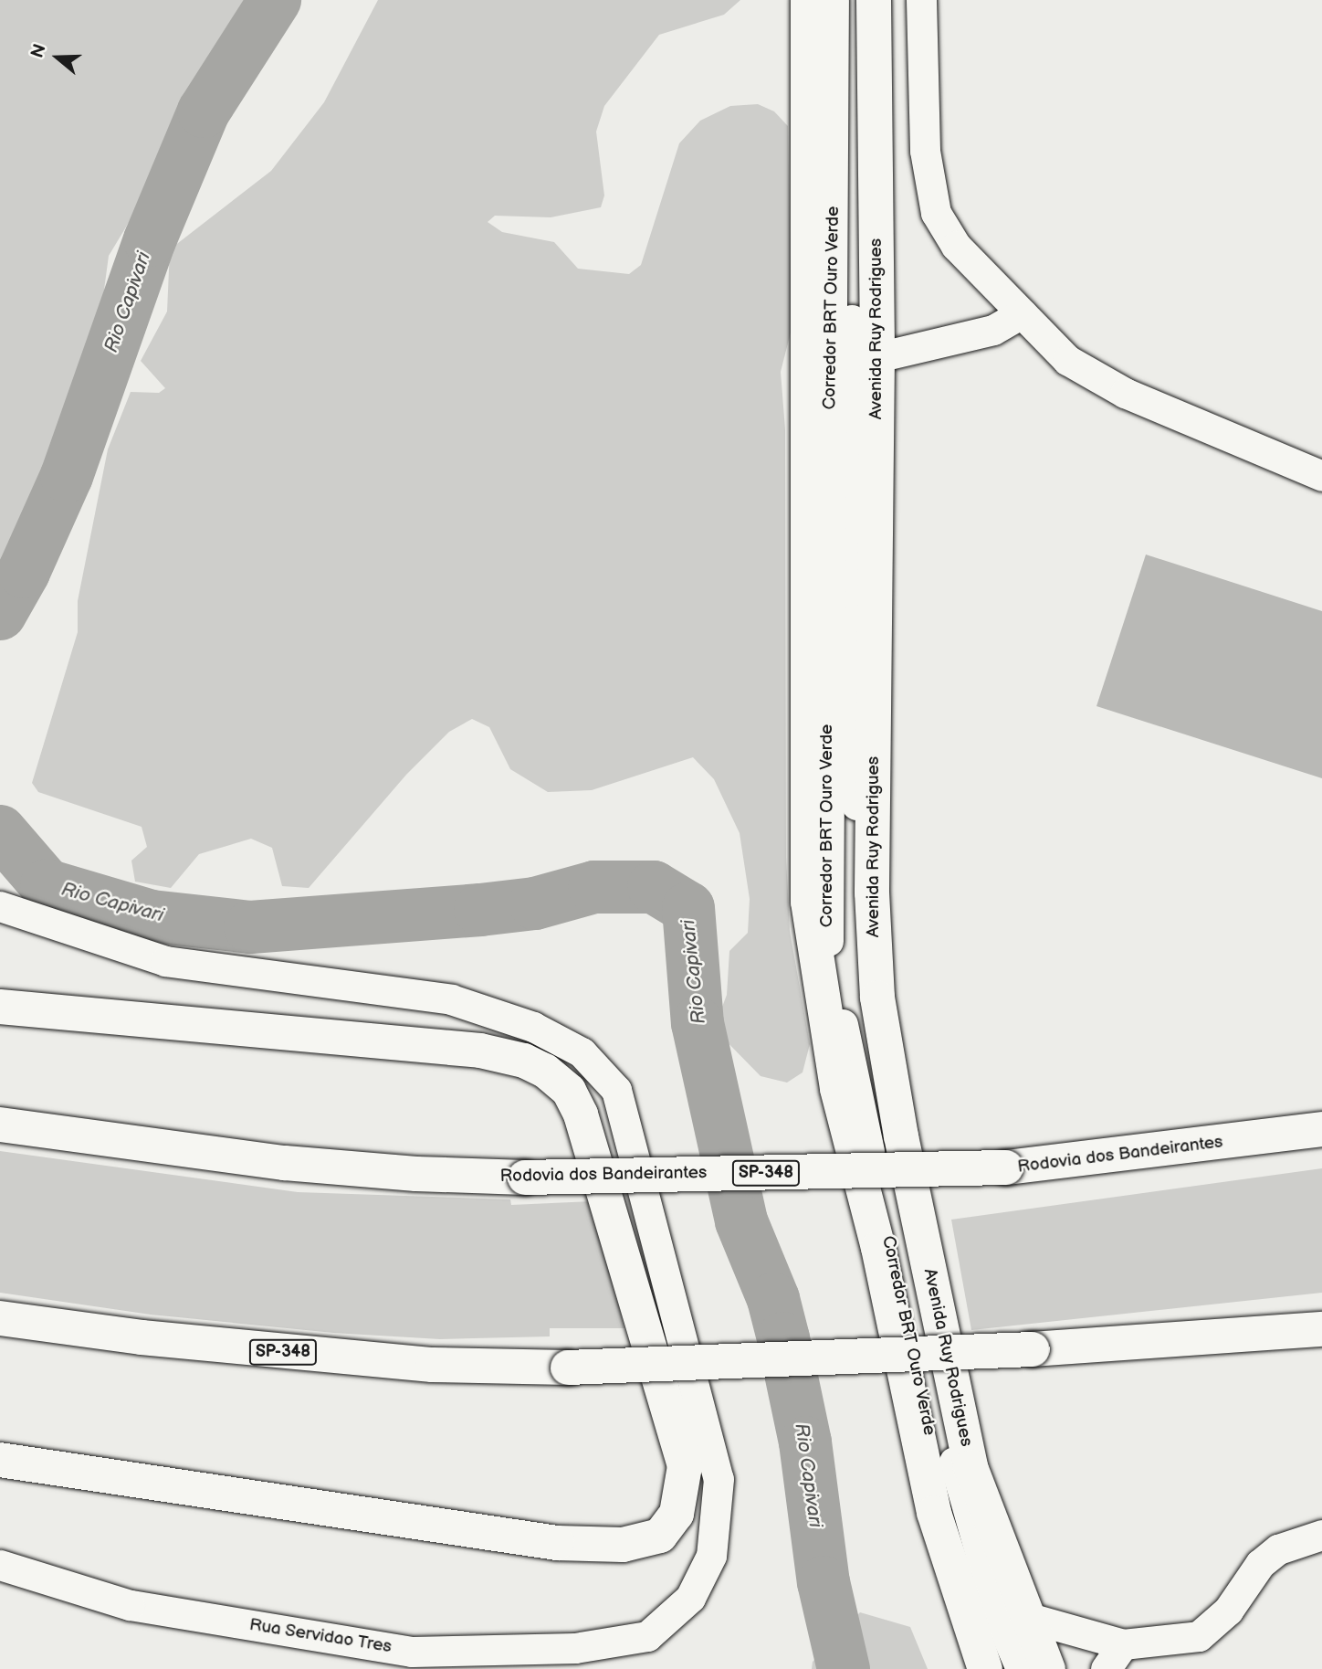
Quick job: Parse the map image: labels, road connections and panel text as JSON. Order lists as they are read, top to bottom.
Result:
{
  "streets": {
    "main road": ["Avenida Ruy Rodrigues", "Rodovia dos Bandeirantes", "SP-348"],
    "lane": ["Corredor BRT Ouro Verde", "Rua Servidao Tres"]
  },
  "water": ["Rio Capivari"],
  "north": "left"
}
